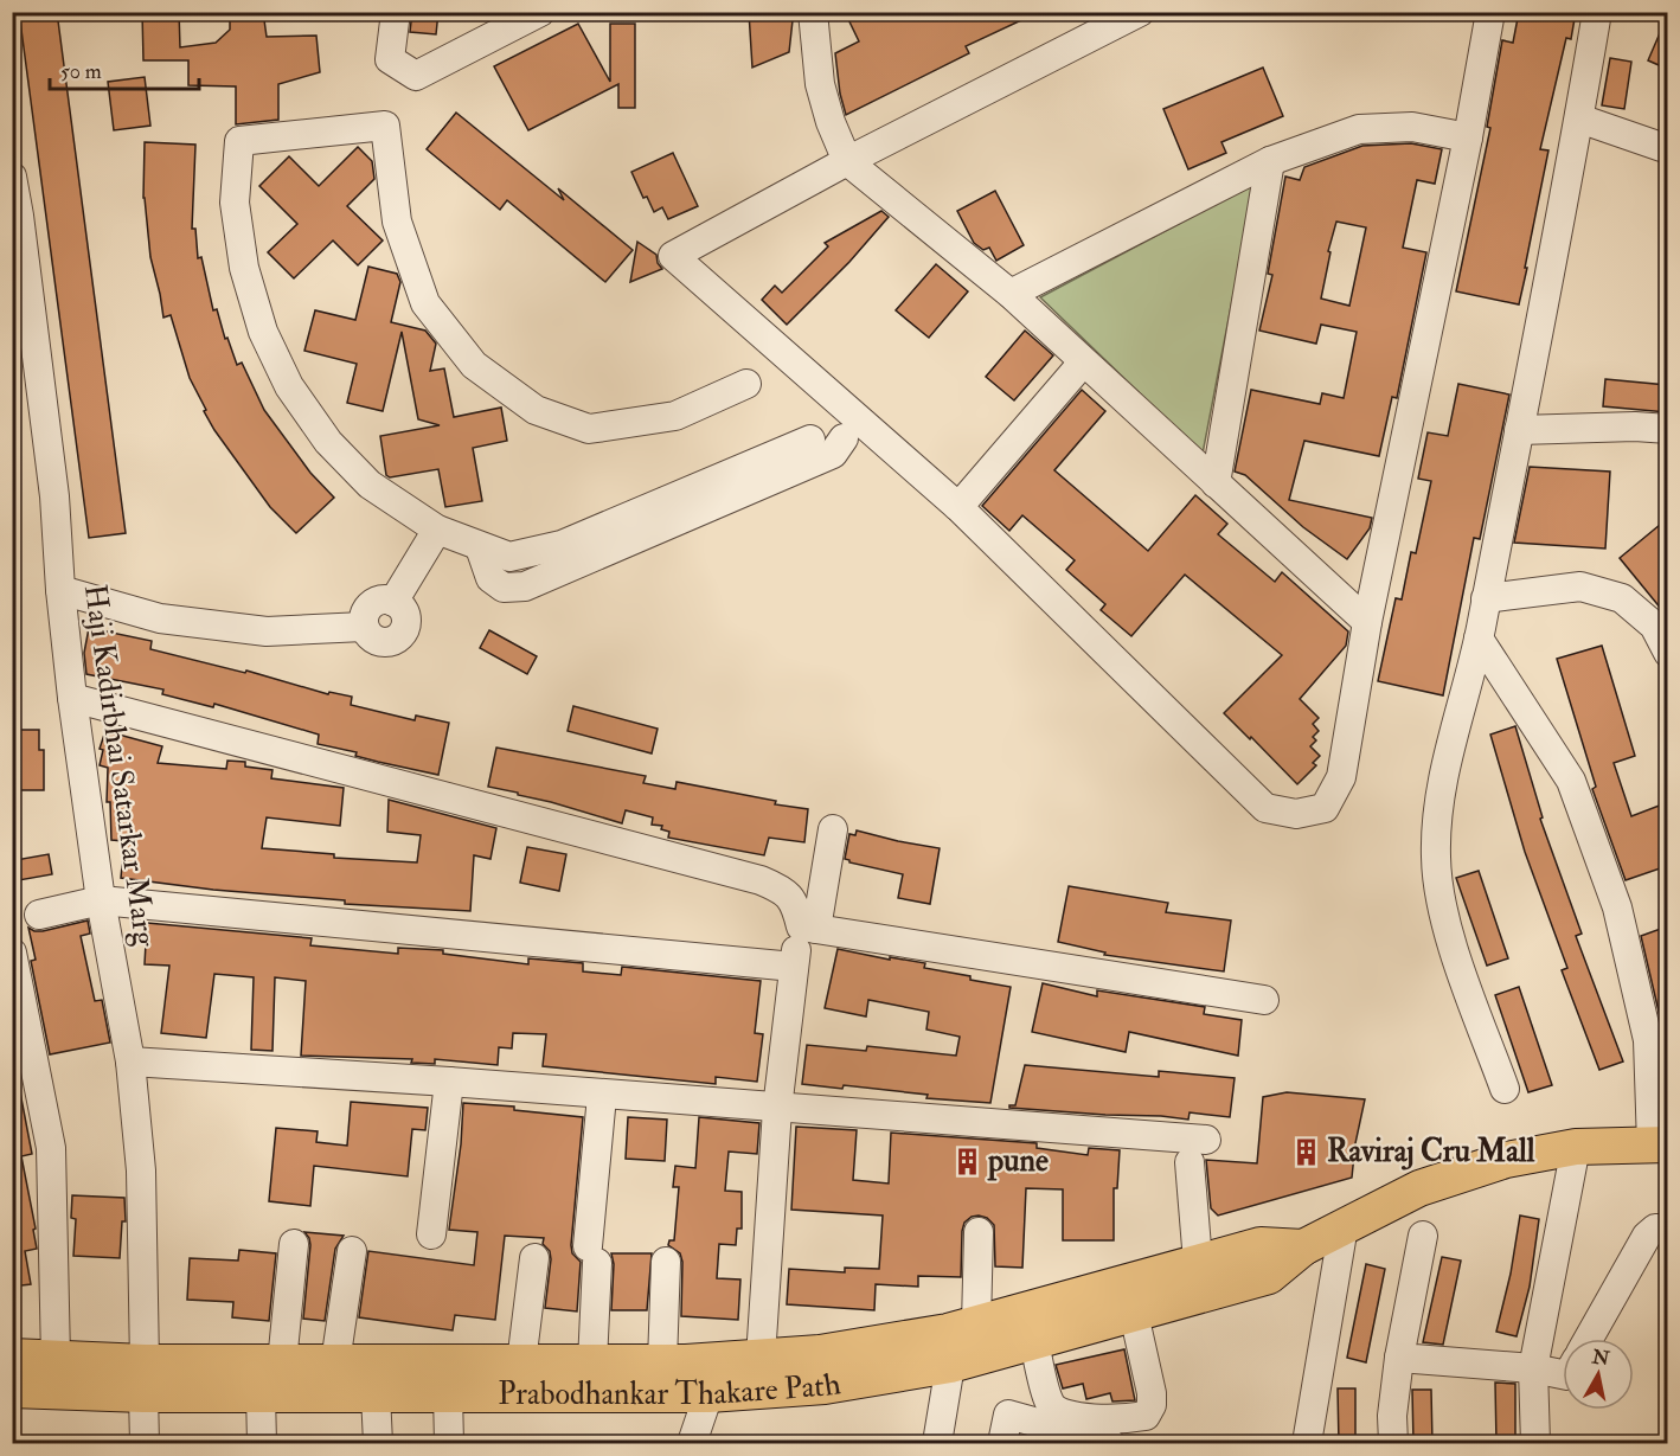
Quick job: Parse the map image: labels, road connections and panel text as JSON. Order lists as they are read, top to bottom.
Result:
{
  "streets": {
    "main road": ["Prabodhankar Thakare Path"],
    "street": ["Haji Kadirbhai Satarkar Marg"]
  },
  "crossings": [
    ["Haji Kadirbhai Satarkar Marg", "Prabodhankar Thakare Path"]
  ],
  "places": {
    "building": ["Raviraj Cru Mall", "pune"]
  },
  "scale_bar": "50 m",
  "north": "top"
}
